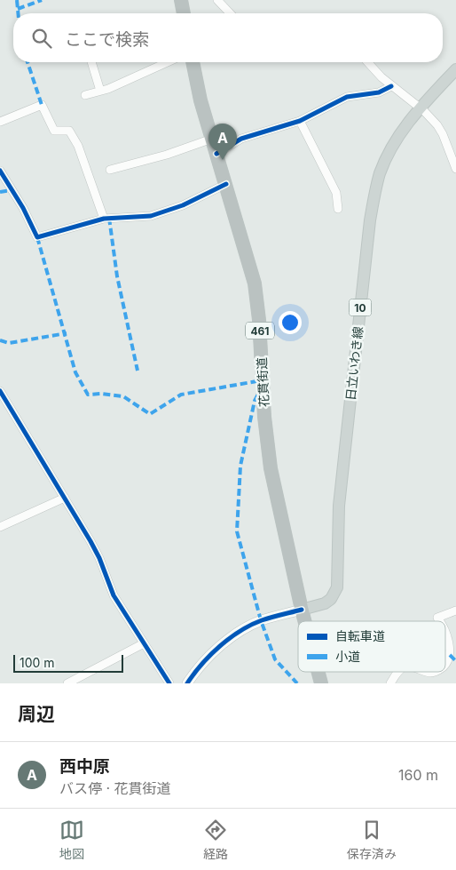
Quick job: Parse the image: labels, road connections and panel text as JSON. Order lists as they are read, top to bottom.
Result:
{
  "streets": {
    "highway": ["461", "花貫街道"],
    "main road": ["10", "日立いわき線"]
  },
  "crossings": [
    ["日立いわき線", "花貫街道"]
  ],
  "legend": ["自転車道", "小道"],
  "scale_bar": "100 m",
  "page": {
    "search": "ここで検索",
    "pins": "A",
    "scale": "100 m",
    "heading": "周辺",
    "list": [
      {
        "mark": "A",
        "name": "西中原",
        "note": "バス停 · 花貫街道",
        "value": "160 m"
      }
    ],
    "nav": ["地図", "経路", "保存済み"]
  }
}
